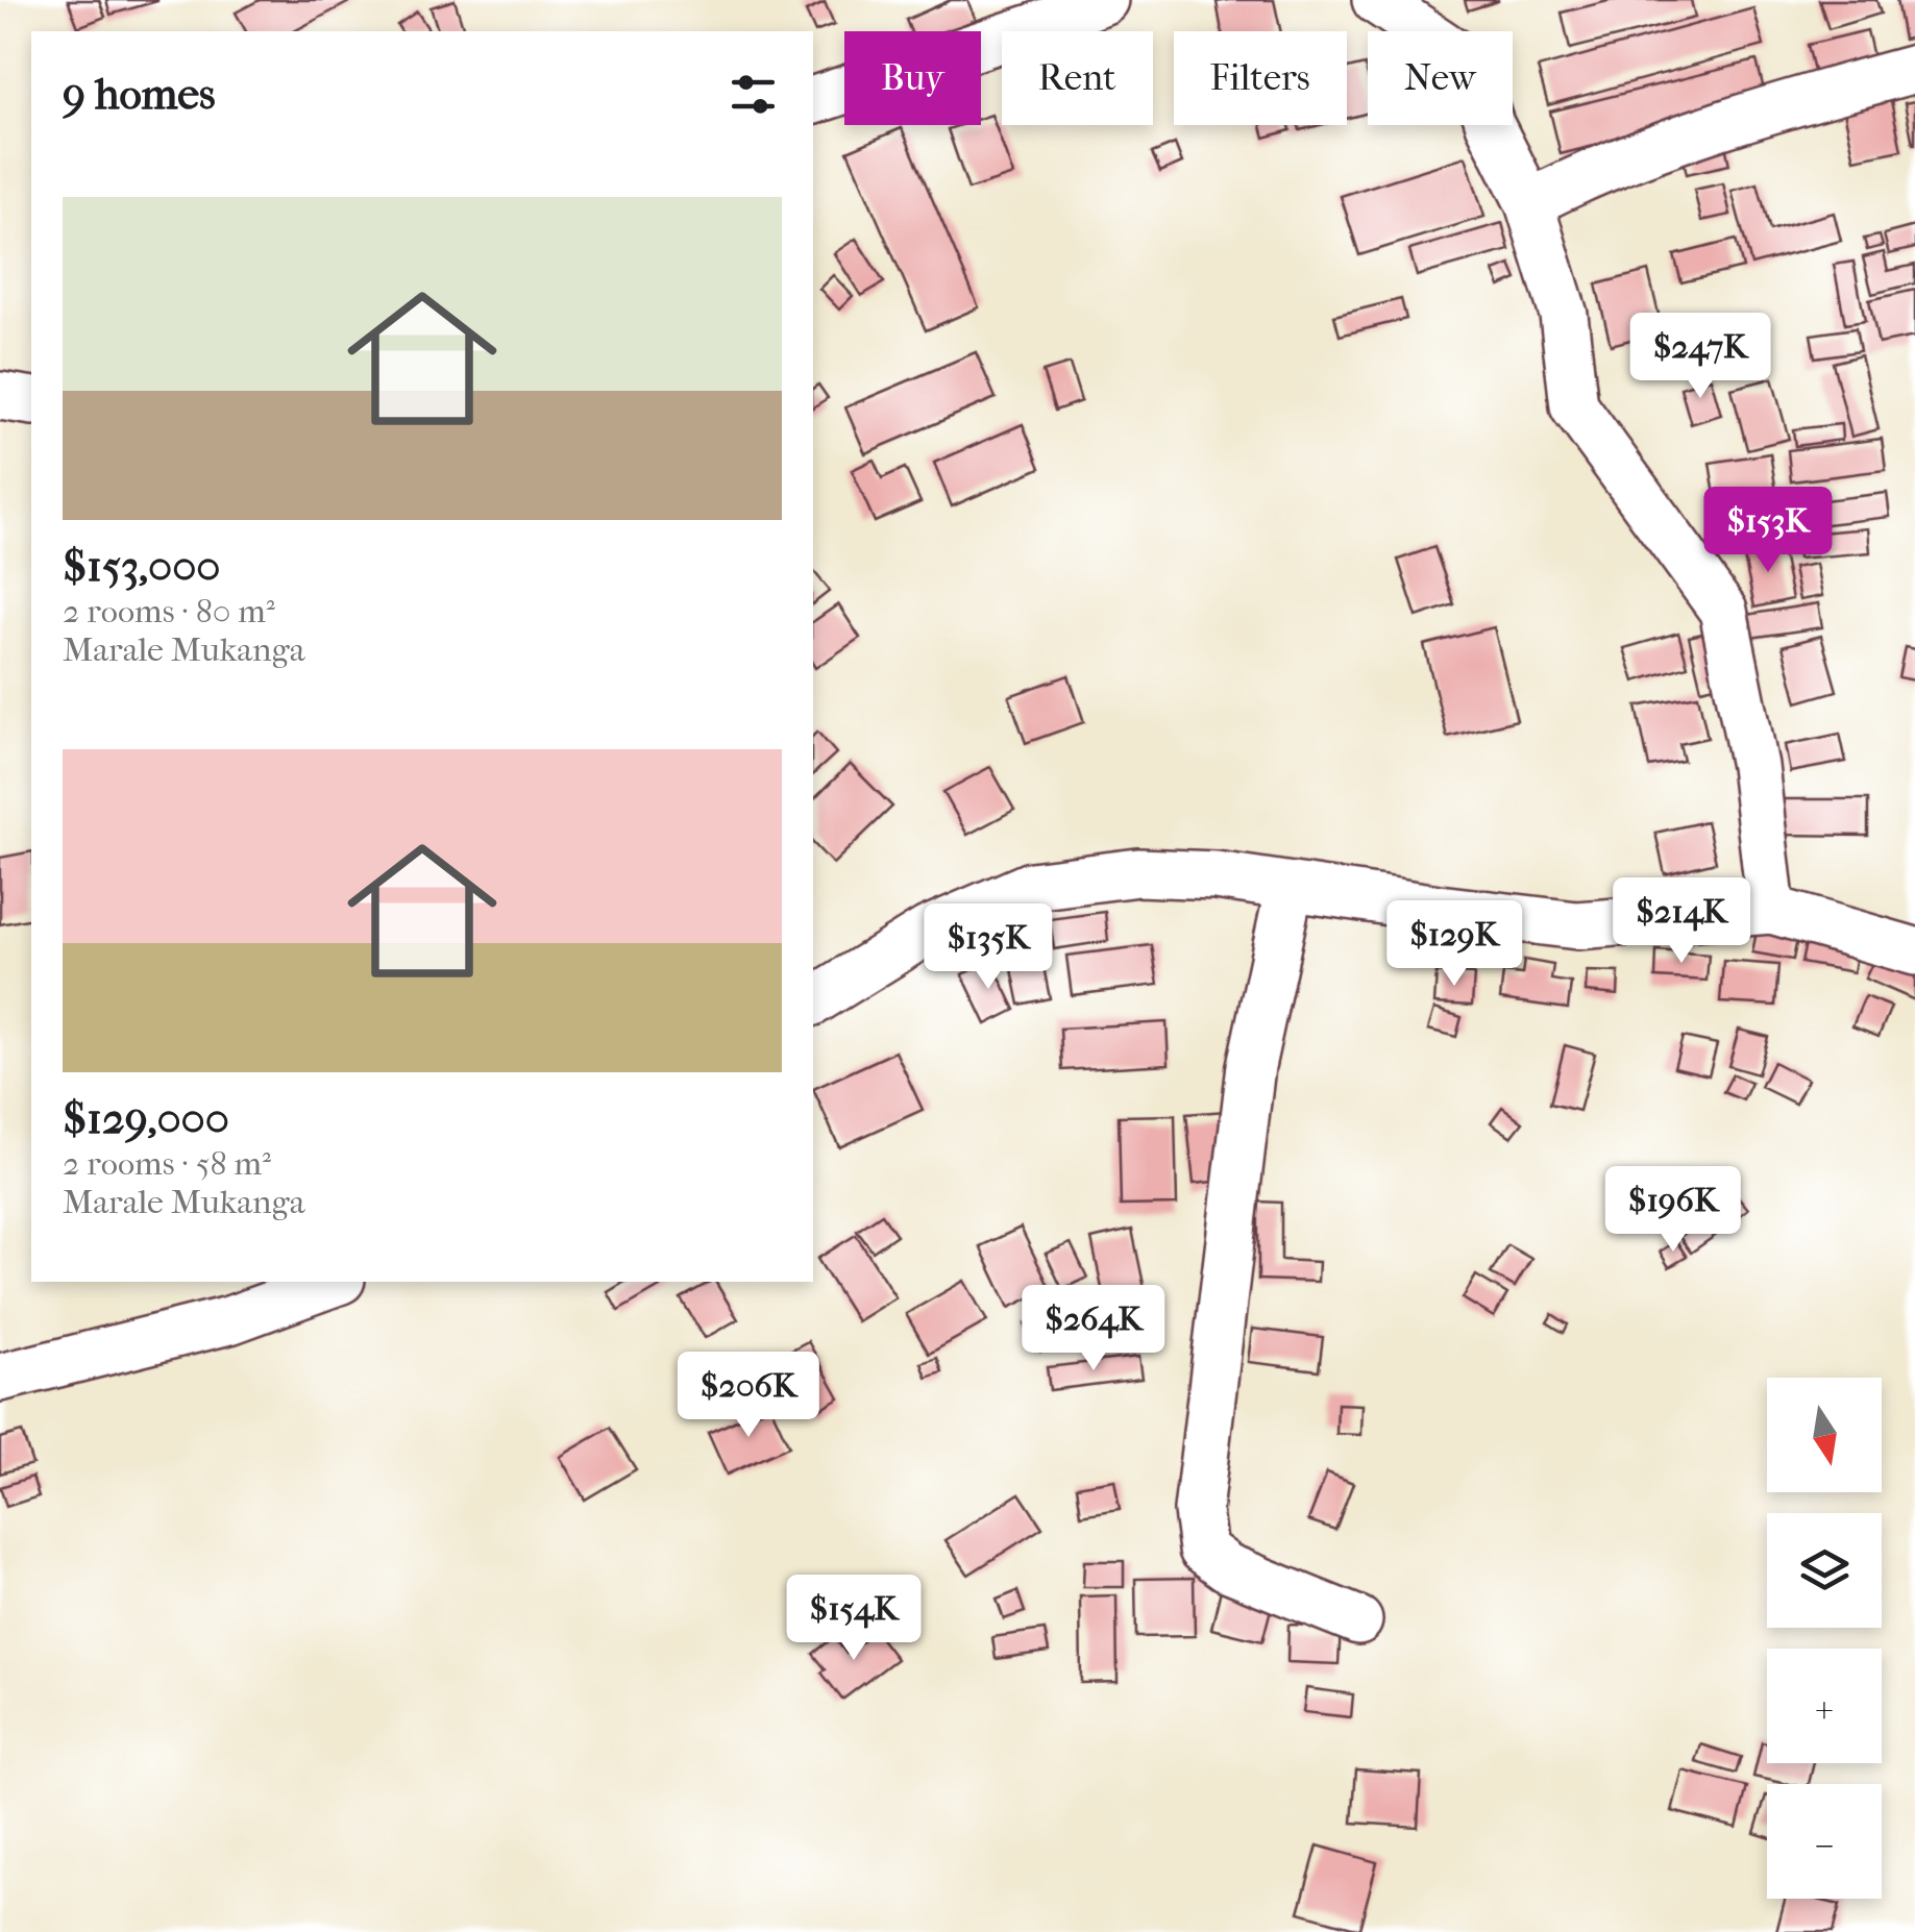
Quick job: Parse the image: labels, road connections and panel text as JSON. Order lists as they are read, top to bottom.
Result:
{
  "north": "bottom",
  "page": {
    "chip": [
      "Buy",
      "Rent",
      "Filters",
      "New"
    ],
    "heading": "9 homes",
    "list": [
      {
        "name": "$153,000",
        "note": "2 rooms · 80 m² · Marale Mukanga"
      },
      {
        "name": "$129,000",
        "note": "2 rooms · 58 m² · Marale Mukanga"
      }
    ],
    "price": [
      "$247K",
      "$153K",
      "$214K",
      "$129K",
      "$135K",
      "$196K",
      "$264K",
      "$206K",
      "$154K"
    ],
    "map_buttons": ["+", "−"]
  }
}
